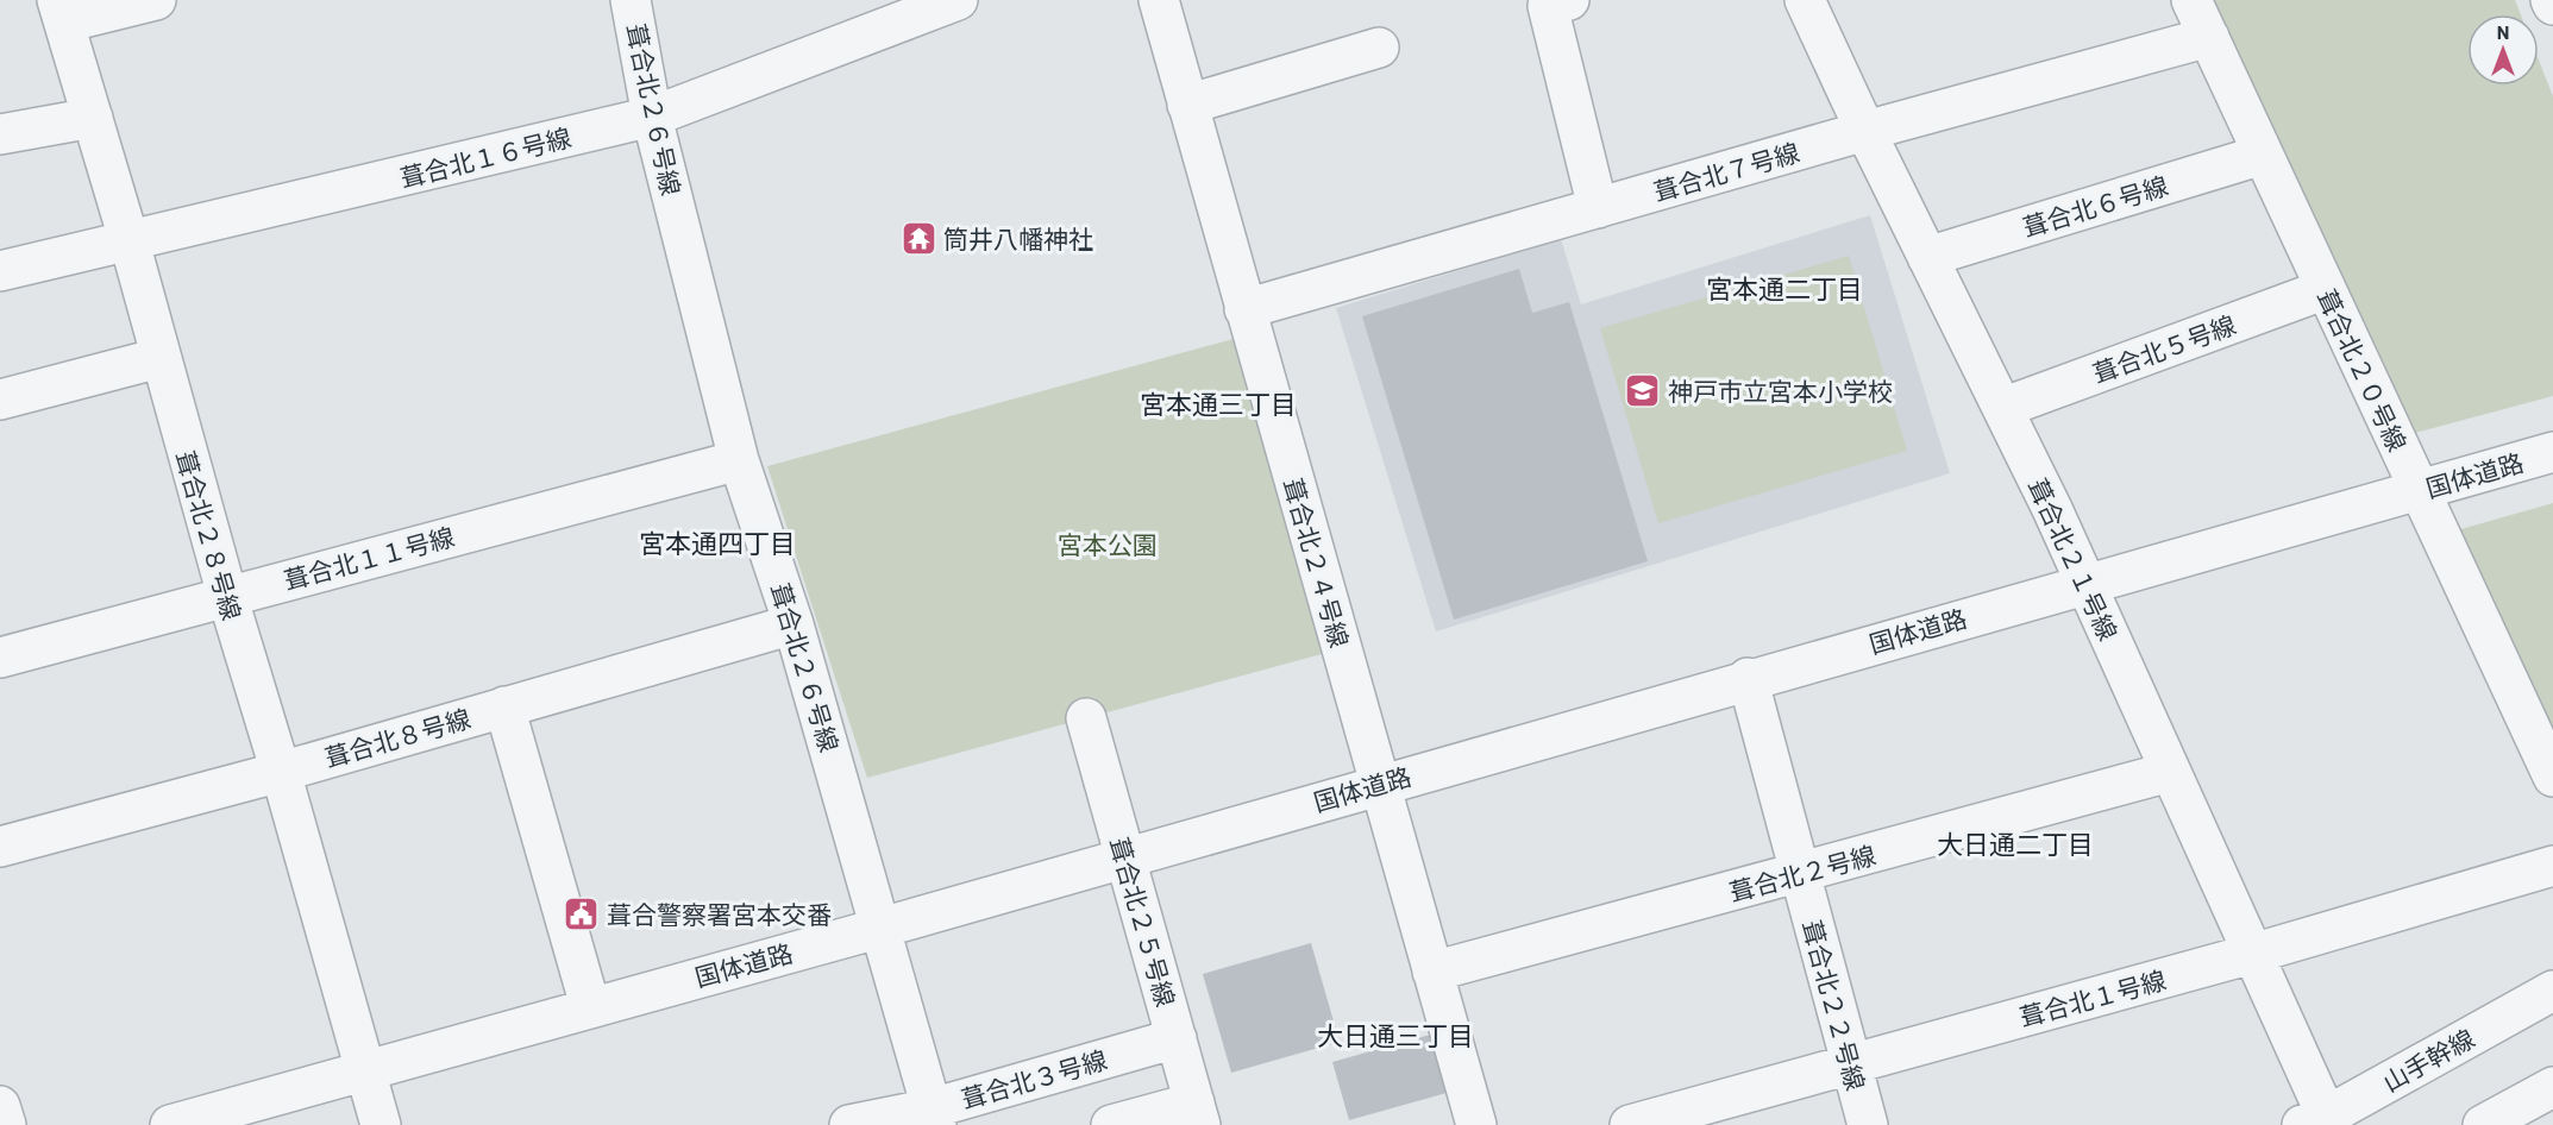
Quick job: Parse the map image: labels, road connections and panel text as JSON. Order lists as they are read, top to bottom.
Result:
{
  "streets": {
    "street": [
      "葺合北２６号線",
      "葺合北１６号線",
      "葺合北７号線",
      "葺合北６号線",
      "葺合北５号線",
      "葺合北２０号線",
      "国体道路",
      "葺合北２８号線",
      "葺合北１１号線",
      "葺合北２１号線",
      "葺合北２４号線",
      "葺合北８号線",
      "葺合北２号線",
      "葺合北２５号線",
      "葺合北１号線",
      "葺合北２２号線",
      "山手幹線",
      "葺合北３号線"
    ]
  },
  "crossings": [
    ["葺合北２６号線", "葺合北１６号線"],
    ["葺合北２６号線", "国体道路"],
    ["葺合北２６号線", "葺合北１１号線"],
    ["葺合北２６号線", "葺合北８号線"],
    ["葺合北２６号線", "葺合北３号線"],
    ["葺合北１６号線", "葺合北２８号線"],
    ["葺合北７号線", "葺合北２０号線"],
    ["葺合北７号線", "葺合北２１号線"],
    ["葺合北７号線", "葺合北２４号線"],
    ["葺合北６号線", "葺合北２０号線"],
    ["葺合北６号線", "葺合北２１号線"],
    ["葺合北５号線", "葺合北２０号線"],
    ["葺合北５号線", "葺合北２１号線"],
    ["葺合北２０号線", "国体道路"],
    ["国体道路", "葺合北２８号線"],
    ["国体道路", "葺合北２１号線"],
    ["国体道路", "葺合北２４号線"],
    ["国体道路", "葺合北２５号線"],
    ["国体道路", "葺合北２２号線"],
    ["葺合北２８号線", "葺合北１１号線"],
    ["葺合北２８号線", "葺合北８号線"],
    ["葺合北２１号線", "葺合北２号線"],
    ["葺合北２１号線", "葺合北１号線"],
    ["葺合北２１号線", "山手幹線"],
    ["葺合北２４号線", "葺合北２号線"],
    ["葺合北２号線", "葺合北２２号線"],
    ["葺合北２５号線", "葺合北３号線"],
    ["葺合北１号線", "葺合北２２号線"]
  ],
  "districts": [
    "宮本通二丁目",
    "宮本通三丁目",
    "宮本通四丁目",
    "大日通二丁目",
    "大日通三丁目"
  ],
  "parks": ["宮本公園"],
  "places": {
    "temple": ["筒井八幡神社"],
    "school or university": ["神戸市立宮本小学校"],
    "public building": ["葺合警察署宮本交番"]
  },
  "north": "top"
}
